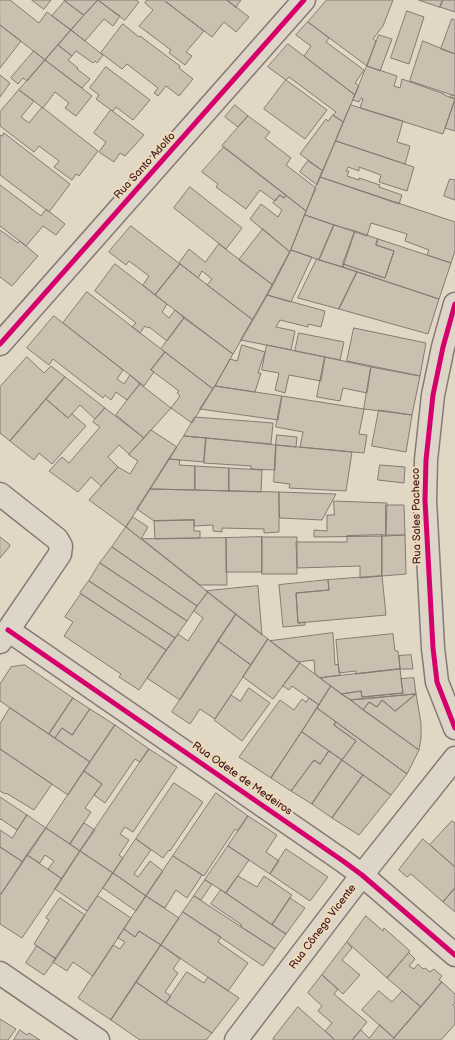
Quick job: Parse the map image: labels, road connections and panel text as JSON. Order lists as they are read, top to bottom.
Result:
{
  "streets": {
    "street": [
      "Rua Santo Adolfo",
      "Rua Sales Pacheco",
      "Rua Odete de Medeiros",
      "Rua Cônego Vicente"
    ]
  },
  "crossings": [
    ["Rua Odete de Medeiros", "Rua Cônego Vicente"]
  ]
}
